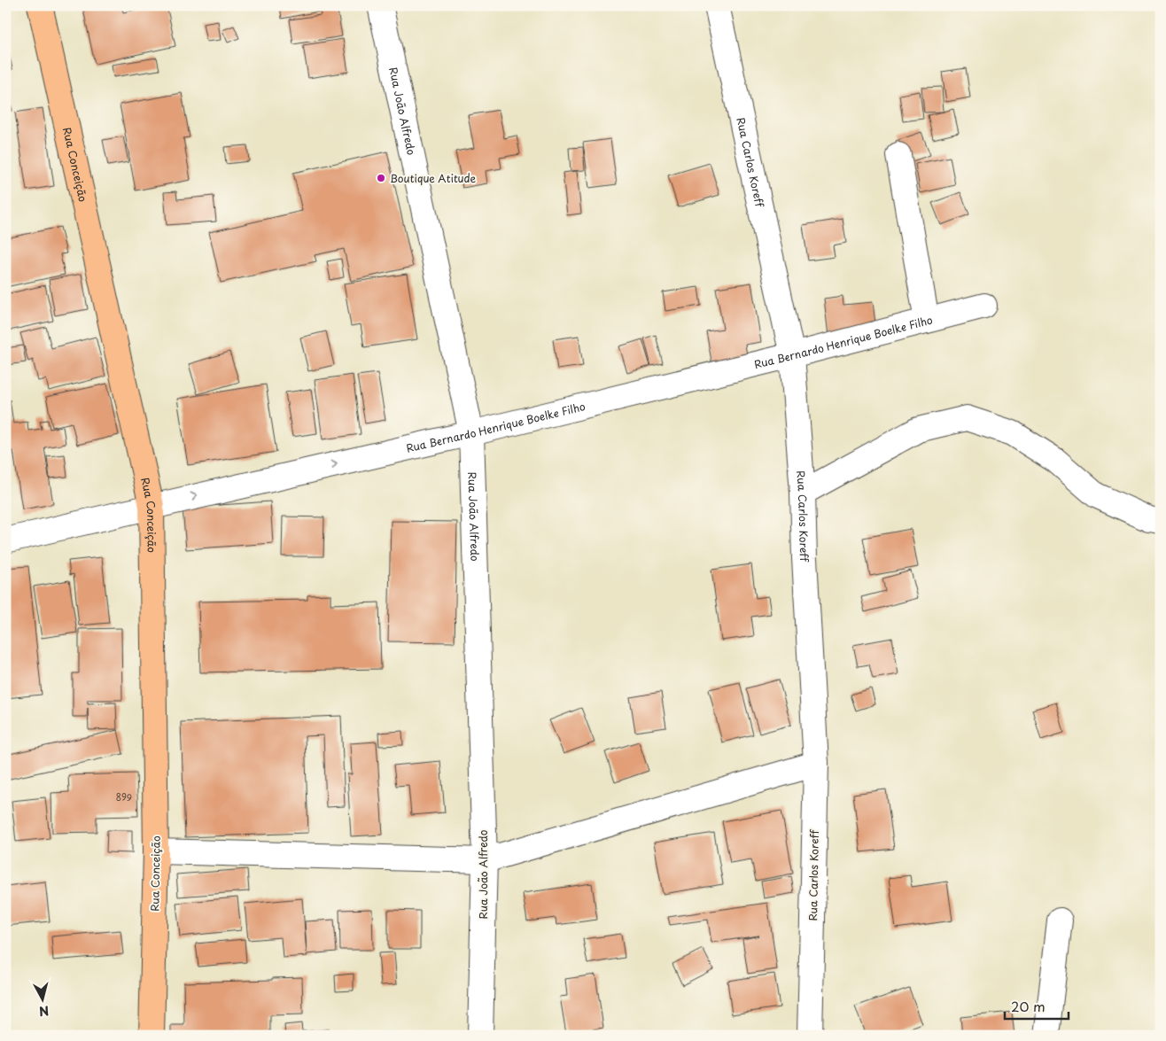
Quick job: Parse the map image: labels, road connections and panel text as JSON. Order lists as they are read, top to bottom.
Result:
{
  "streets": {
    "main road": ["Rua Conceição"],
    "street": ["Rua João Alfredo", "Rua Carlos Koreff", "Rua Bernardo Henrique Boelke Filho"]
  },
  "crossings": [
    ["Rua João Alfredo", "Rua Bernardo Henrique Boelke Filho"],
    ["Rua Carlos Koreff", "Rua Bernardo Henrique Boelke Filho"],
    ["Rua Conceição", "Rua Bernardo Henrique Boelke Filho"]
  ],
  "places": ["Boutique Atitude"],
  "house_numbers": ["899"],
  "scale_bar": "20 m",
  "north": "bottom"
}
